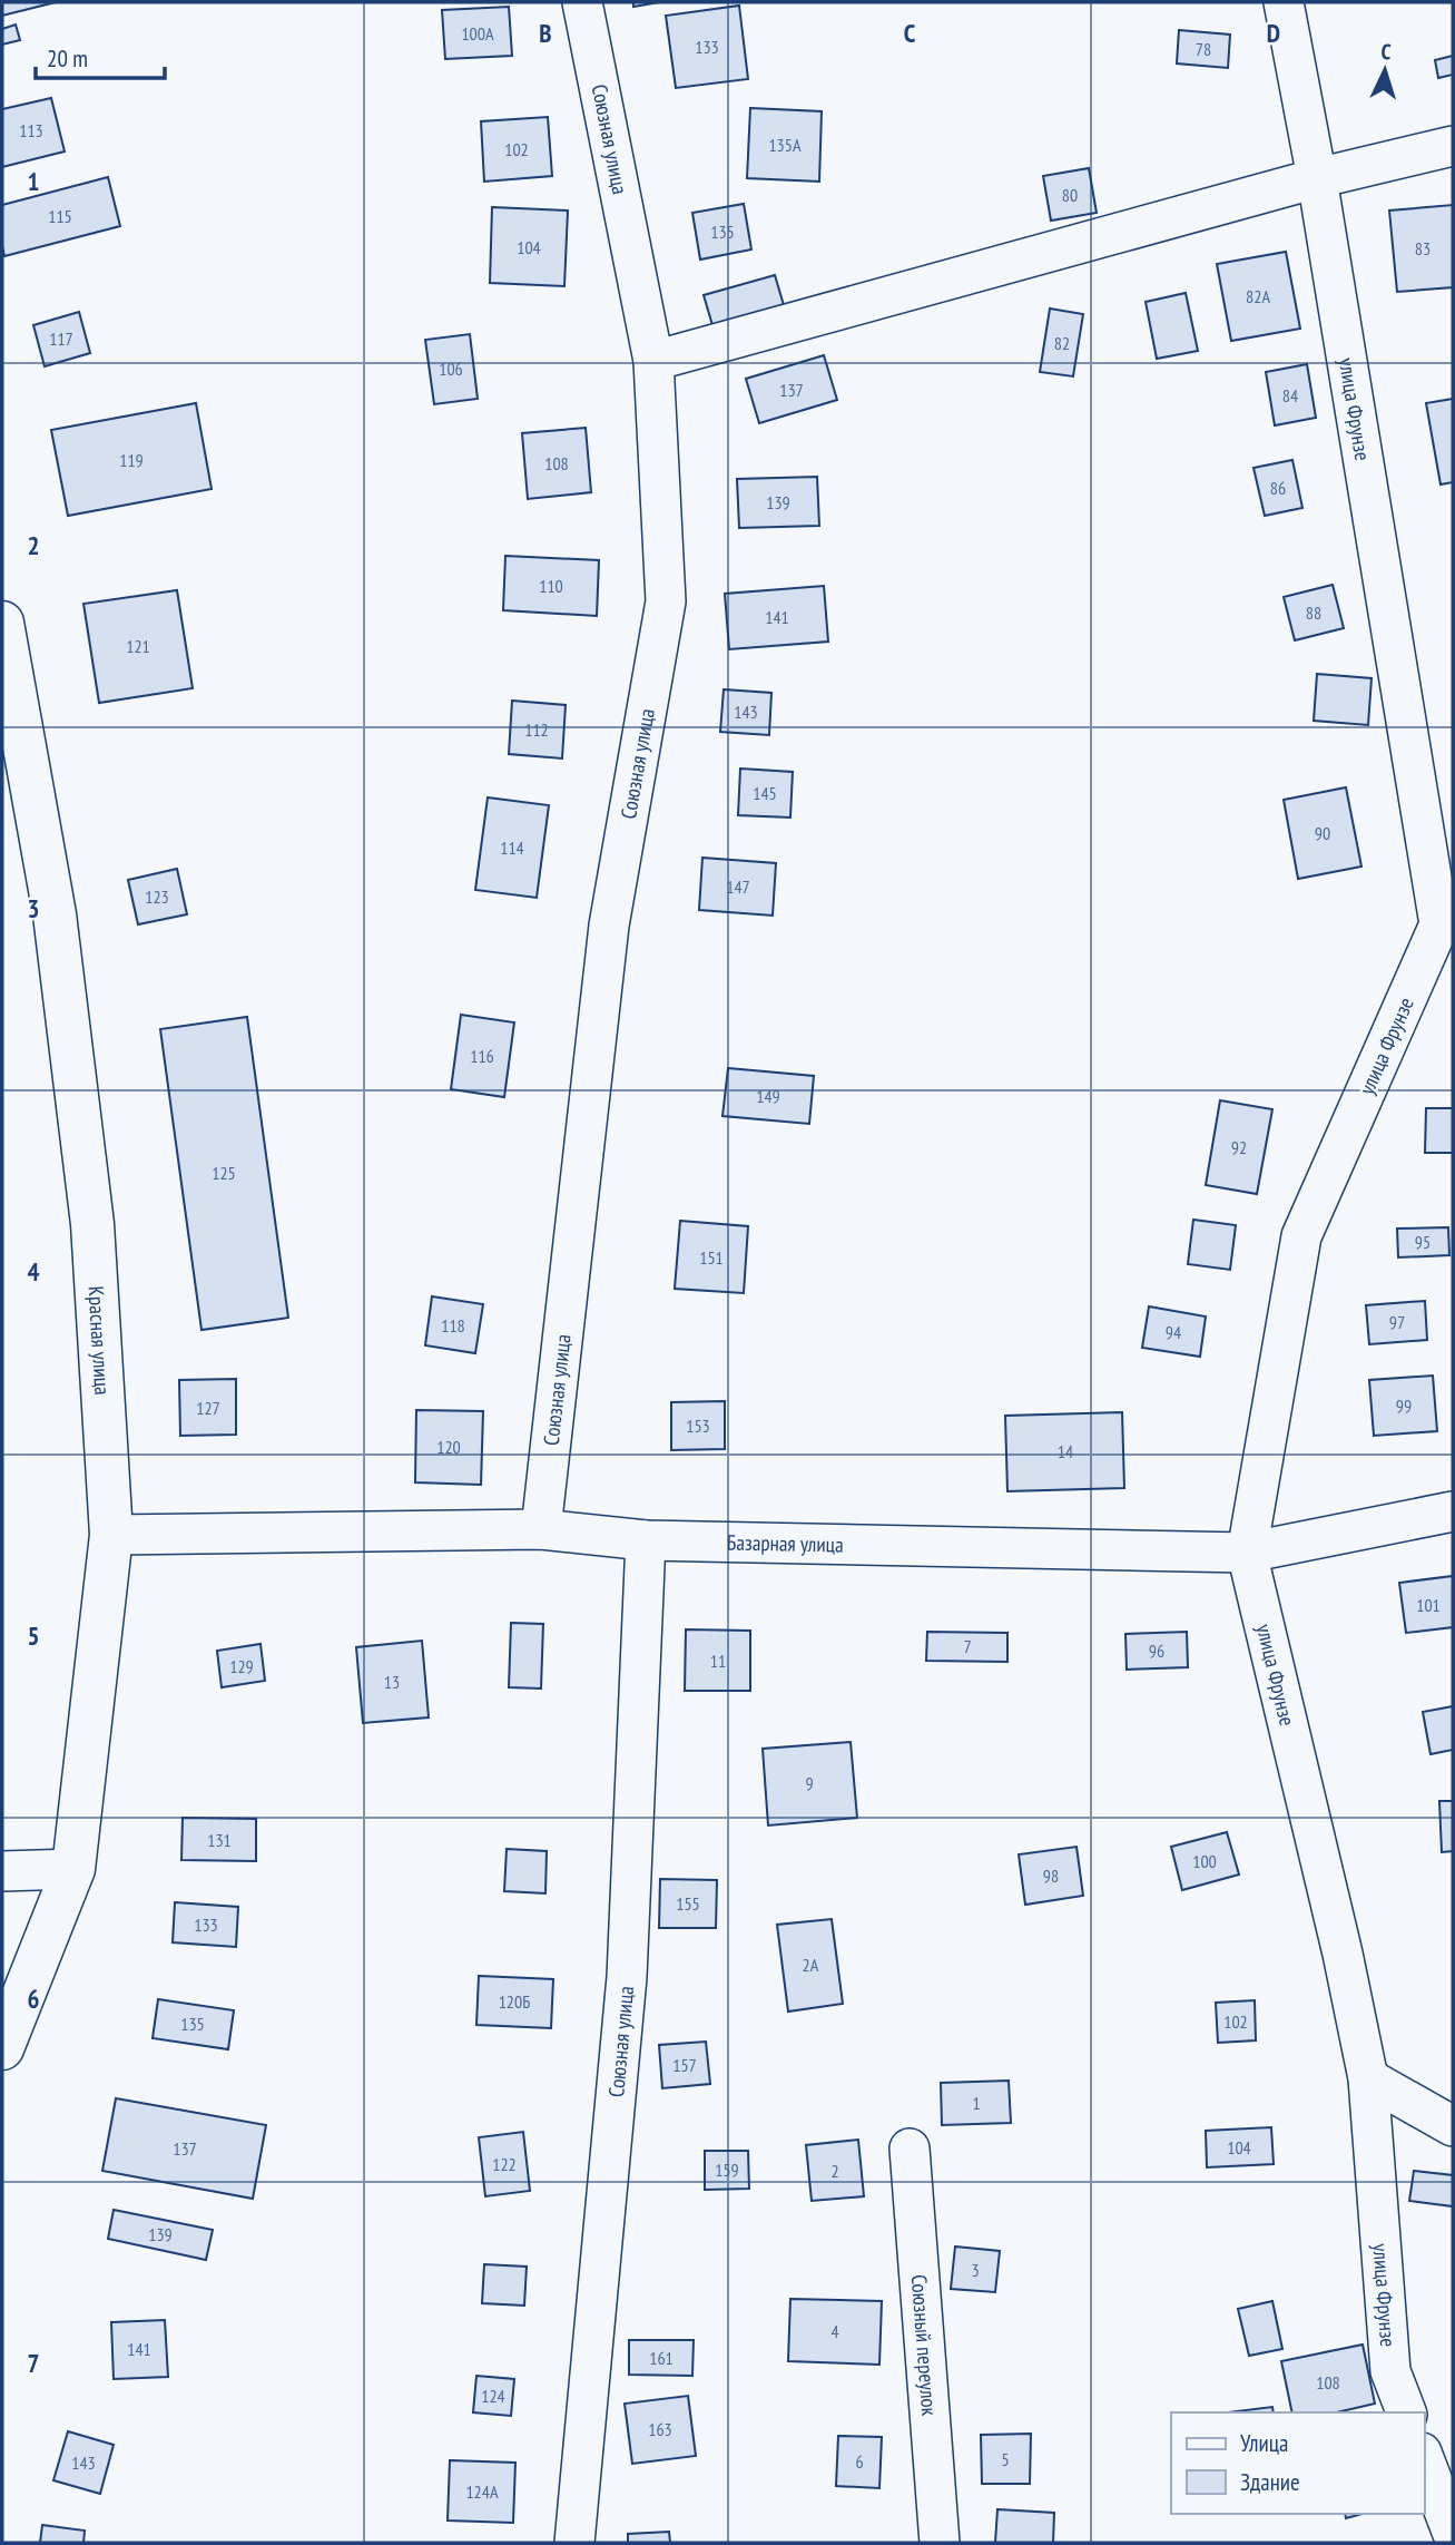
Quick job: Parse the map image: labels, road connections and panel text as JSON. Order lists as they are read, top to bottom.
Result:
{
  "streets": {
    "street": [
      "Союзная улица",
      "улица Фрунзе",
      "Красная улица",
      "Базарная улица",
      "Союзный переулок"
    ]
  },
  "crossings": [
    ["Союзная улица", "Базарная улица"],
    ["улица Фрунзе", "Базарная улица"],
    ["Красная улица", "Базарная улица"]
  ],
  "house_numbers": [
    "100А",
    "133",
    "78",
    "113",
    "135А",
    "102",
    "80",
    "115",
    "135",
    "104",
    "83",
    "82А",
    "117",
    "82",
    "106",
    "137",
    "84",
    "119",
    "108",
    "86",
    "139",
    "110",
    "88",
    "141",
    "121",
    "143",
    "112",
    "145",
    "90",
    "114",
    "147",
    "123",
    "116",
    "149",
    "92",
    "125",
    "95",
    "151",
    "97",
    "118",
    "94",
    "99",
    "127",
    "153",
    "120",
    "14",
    "101",
    "7",
    "96",
    "11",
    "129",
    "13",
    "9",
    "131",
    "100",
    "98",
    "155",
    "133",
    "2А",
    "120Б",
    "102",
    "135",
    "157",
    "1",
    "104",
    "137",
    "122",
    "159",
    "2",
    "139",
    "3",
    "4",
    "141",
    "161",
    "108",
    "124",
    "163",
    "5",
    "6",
    "143",
    "124А"
  ],
  "legend": ["Улица", "Здание"],
  "scale_bar": "20 m",
  "north": "top",
  "grid": {
    "columns": ["B", "C", "D"],
    "rows": [
      "1",
      "2",
      "3",
      "4",
      "5",
      "6",
      "7"
    ]
  }
}
